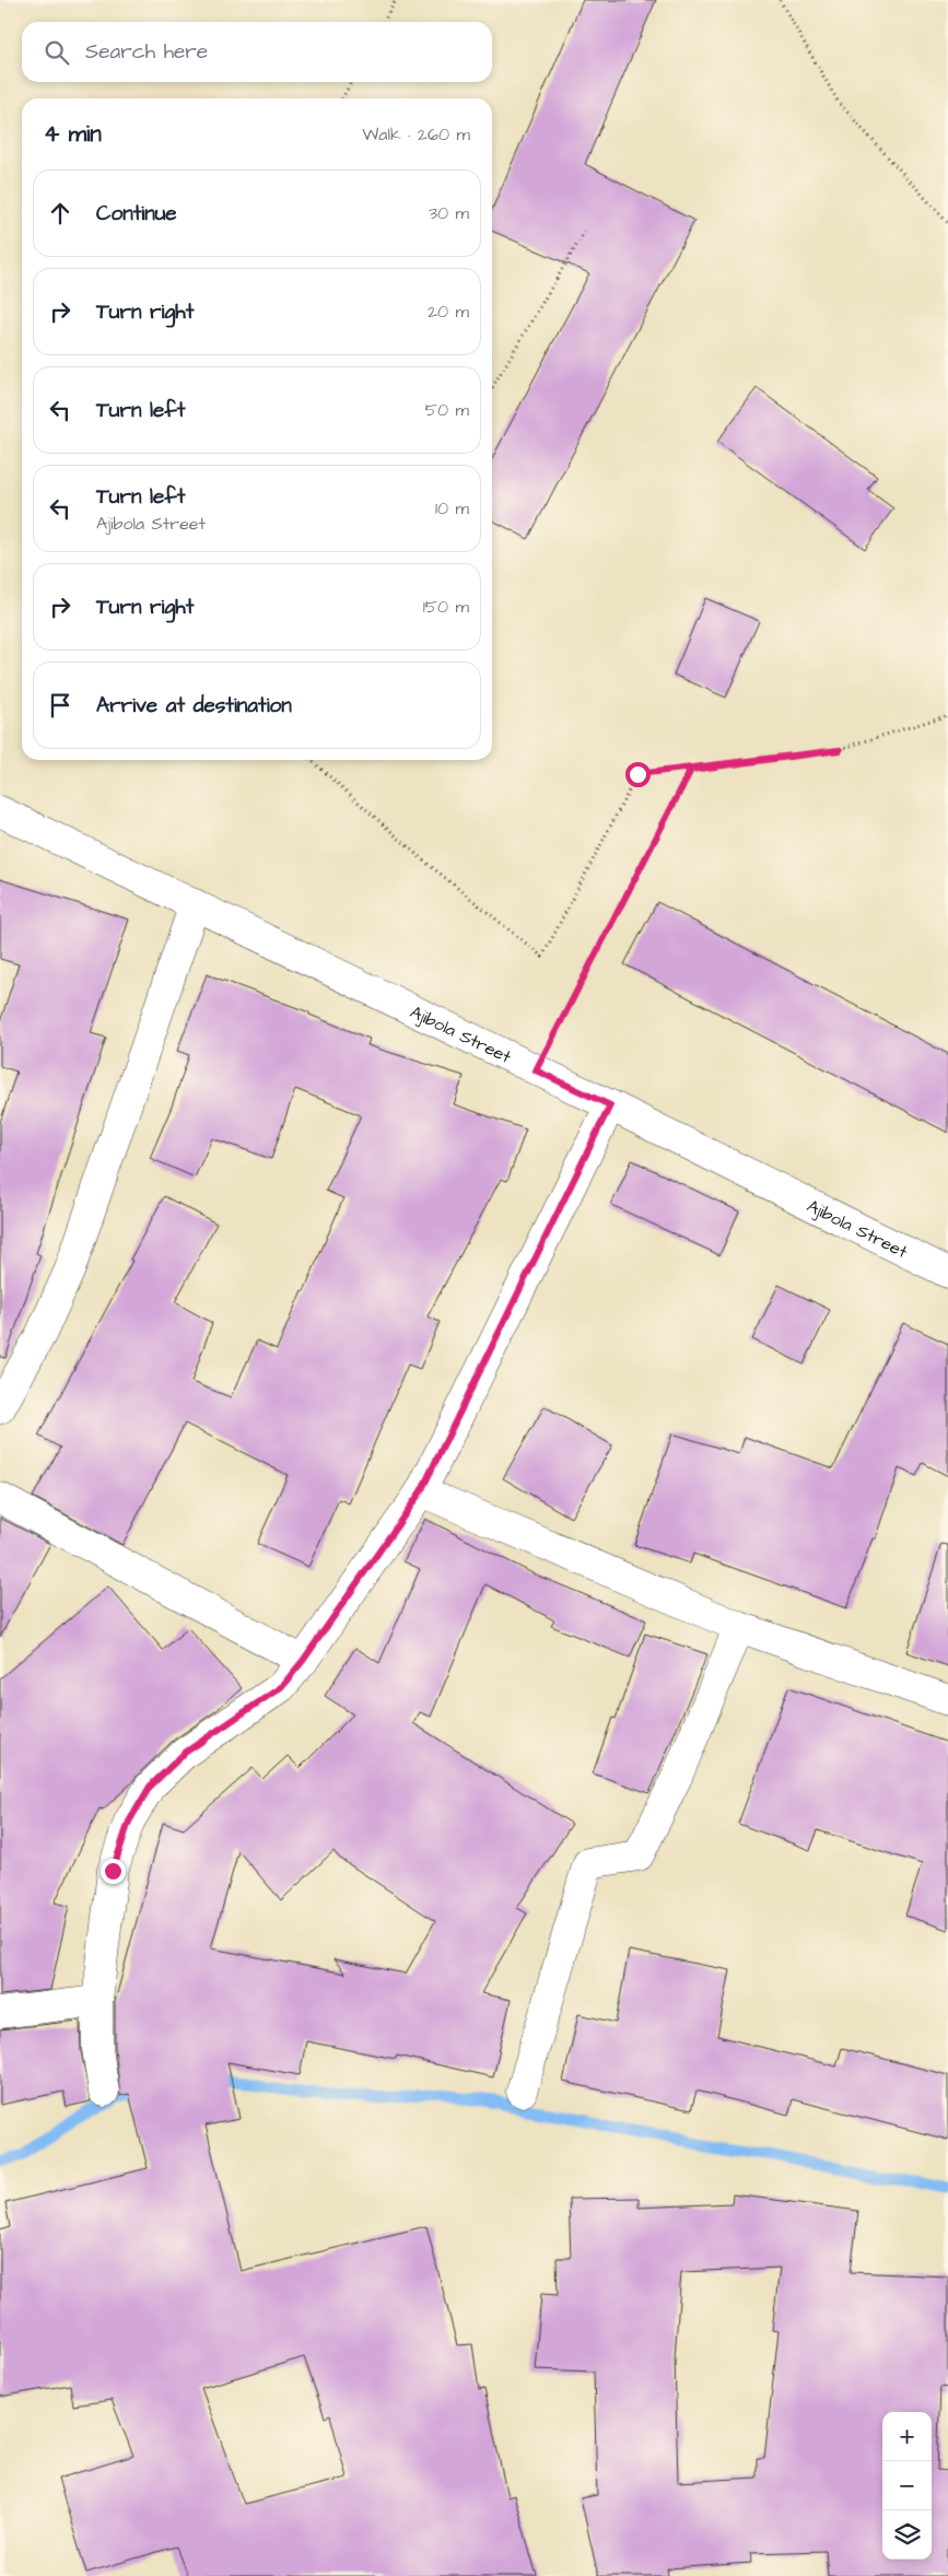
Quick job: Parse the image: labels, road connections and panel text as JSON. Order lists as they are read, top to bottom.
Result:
{
  "streets": {
    "street": ["Ajibola Street"]
  },
  "page": {
    "search": "Search here",
    "heading": ["4 min", "Walk · 260 m"],
    "list": [
      ["Continue", "30 m"],
      ["Turn right", "20 m"],
      ["Turn left", "50 m"],
      ["Turn left", "Ajibola Street", "10 m"],
      ["Turn right", "150 m"],
      "Arrive at destination"
    ],
    "map_buttons": ["+", "−"]
  }
}
